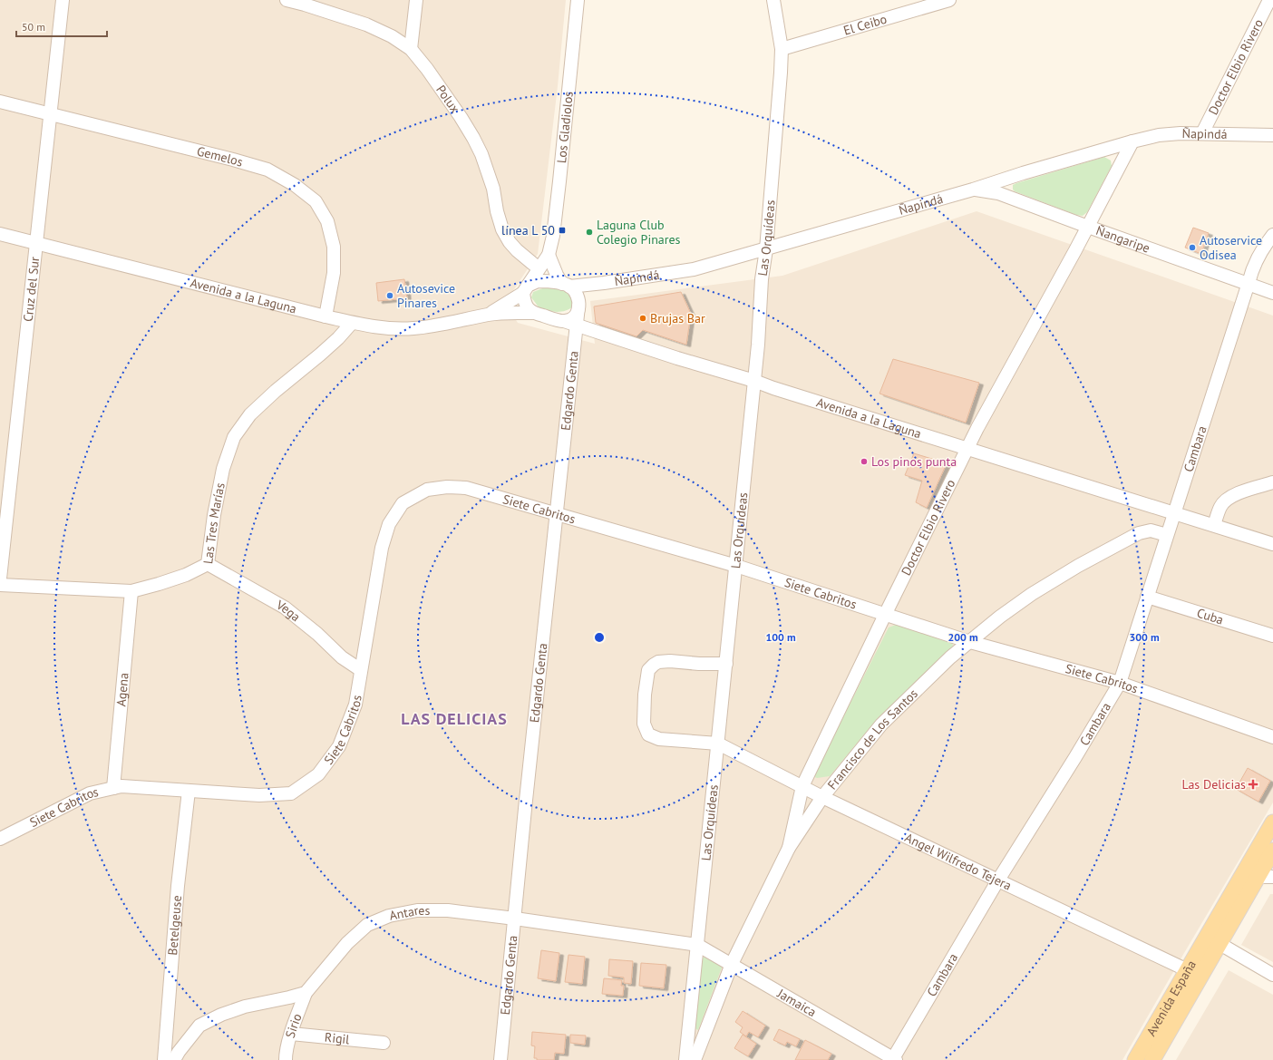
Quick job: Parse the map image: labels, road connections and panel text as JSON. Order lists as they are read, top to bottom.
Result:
{
  "streets": {
    "main road": ["Avenida España"],
    "street": [
      "El Ceibo",
      "Doctor Elbio Rivero",
      "Polux",
      "Los Gladiolos",
      "Ñapindá",
      "Gemelos",
      "Las Orquídeas",
      "Ñangaripe",
      "Cruz del Sur",
      "Avenida a la Laguna",
      "Edgardo Genta",
      "Cambara",
      "Siete Cabritos",
      "Las Tres Marías",
      "Vega",
      "Cuba",
      "Agena",
      "Francisco de Los Santos",
      "Angel Wilfredo Tejera",
      "Antares",
      "Betelgeuse",
      "Jamaica",
      "Sirio",
      "Rigil"
    ]
  },
  "crossings": [
    ["El Ceibo", "Las Orquídeas"],
    ["Doctor Elbio Rivero", "Ñapindá"],
    ["Doctor Elbio Rivero", "Ñangaripe"],
    ["Doctor Elbio Rivero", "Avenida a la Laguna"],
    ["Doctor Elbio Rivero", "Siete Cabritos"],
    ["Doctor Elbio Rivero", "Francisco de Los Santos"],
    ["Doctor Elbio Rivero", "Angel Wilfredo Tejera"],
    ["Polux", "Los Gladiolos"],
    ["Los Gladiolos", "Ñapindá"],
    ["Los Gladiolos", "Avenida a la Laguna"],
    ["Los Gladiolos", "Edgardo Genta"],
    ["Ñapindá", "Las Orquídeas"],
    ["Ñapindá", "Ñangaripe"],
    ["Ñapindá", "Avenida a la Laguna"],
    ["Ñapindá", "Edgardo Genta"],
    ["Gemelos", "Cruz del Sur"],
    ["Gemelos", "Avenida a la Laguna"],
    ["Las Orquídeas", "Avenida a la Laguna"],
    ["Las Orquídeas", "Siete Cabritos"],
    ["Las Orquídeas", "Angel Wilfredo Tejera"],
    ["Las Orquídeas", "Antares"],
    ["Las Orquídeas", "Jamaica"],
    ["Ñangaripe", "Cambara"],
    ["Cruz del Sur", "Avenida a la Laguna"],
    ["Avenida a la Laguna", "Edgardo Genta"],
    ["Avenida a la Laguna", "Cambara"],
    ["Avenida a la Laguna", "Las Tres Marías"],
    ["Edgardo Genta", "Siete Cabritos"],
    ["Edgardo Genta", "Antares"],
    ["Cambara", "Siete Cabritos"],
    ["Cambara", "Cuba"],
    ["Cambara", "Francisco de Los Santos"],
    ["Cambara", "Angel Wilfredo Tejera"],
    ["Cambara", "Jamaica"],
    ["Siete Cabritos", "Vega"],
    ["Siete Cabritos", "Agena"],
    ["Siete Cabritos", "Francisco de Los Santos"],
    ["Siete Cabritos", "Betelgeuse"],
    ["Las Tres Marías", "Vega"],
    ["Las Tres Marías", "Agena"],
    ["Francisco de Los Santos", "Angel Wilfredo Tejera"],
    ["Francisco de Los Santos", "Jamaica"],
    ["Angel Wilfredo Tejera", "Avenida España"],
    ["Antares", "Jamaica"],
    ["Antares", "Sirio"],
    ["Sirio", "Rigil"]
  ],
  "districts": ["LAS DELICIAS"],
  "places": {
    "transit": ["línea L 50"],
    "other": [
      "Laguna Club Colegio Pinares",
      "Autoservice Odisea",
      "Autosevice Pinares",
      "Brujas Bar",
      "Los pinos punta"
    ],
    "health": ["Las Delicias"]
  },
  "scale_bar": "50 m",
  "rings": ["100 m", "200 m", "300 m"]
}
